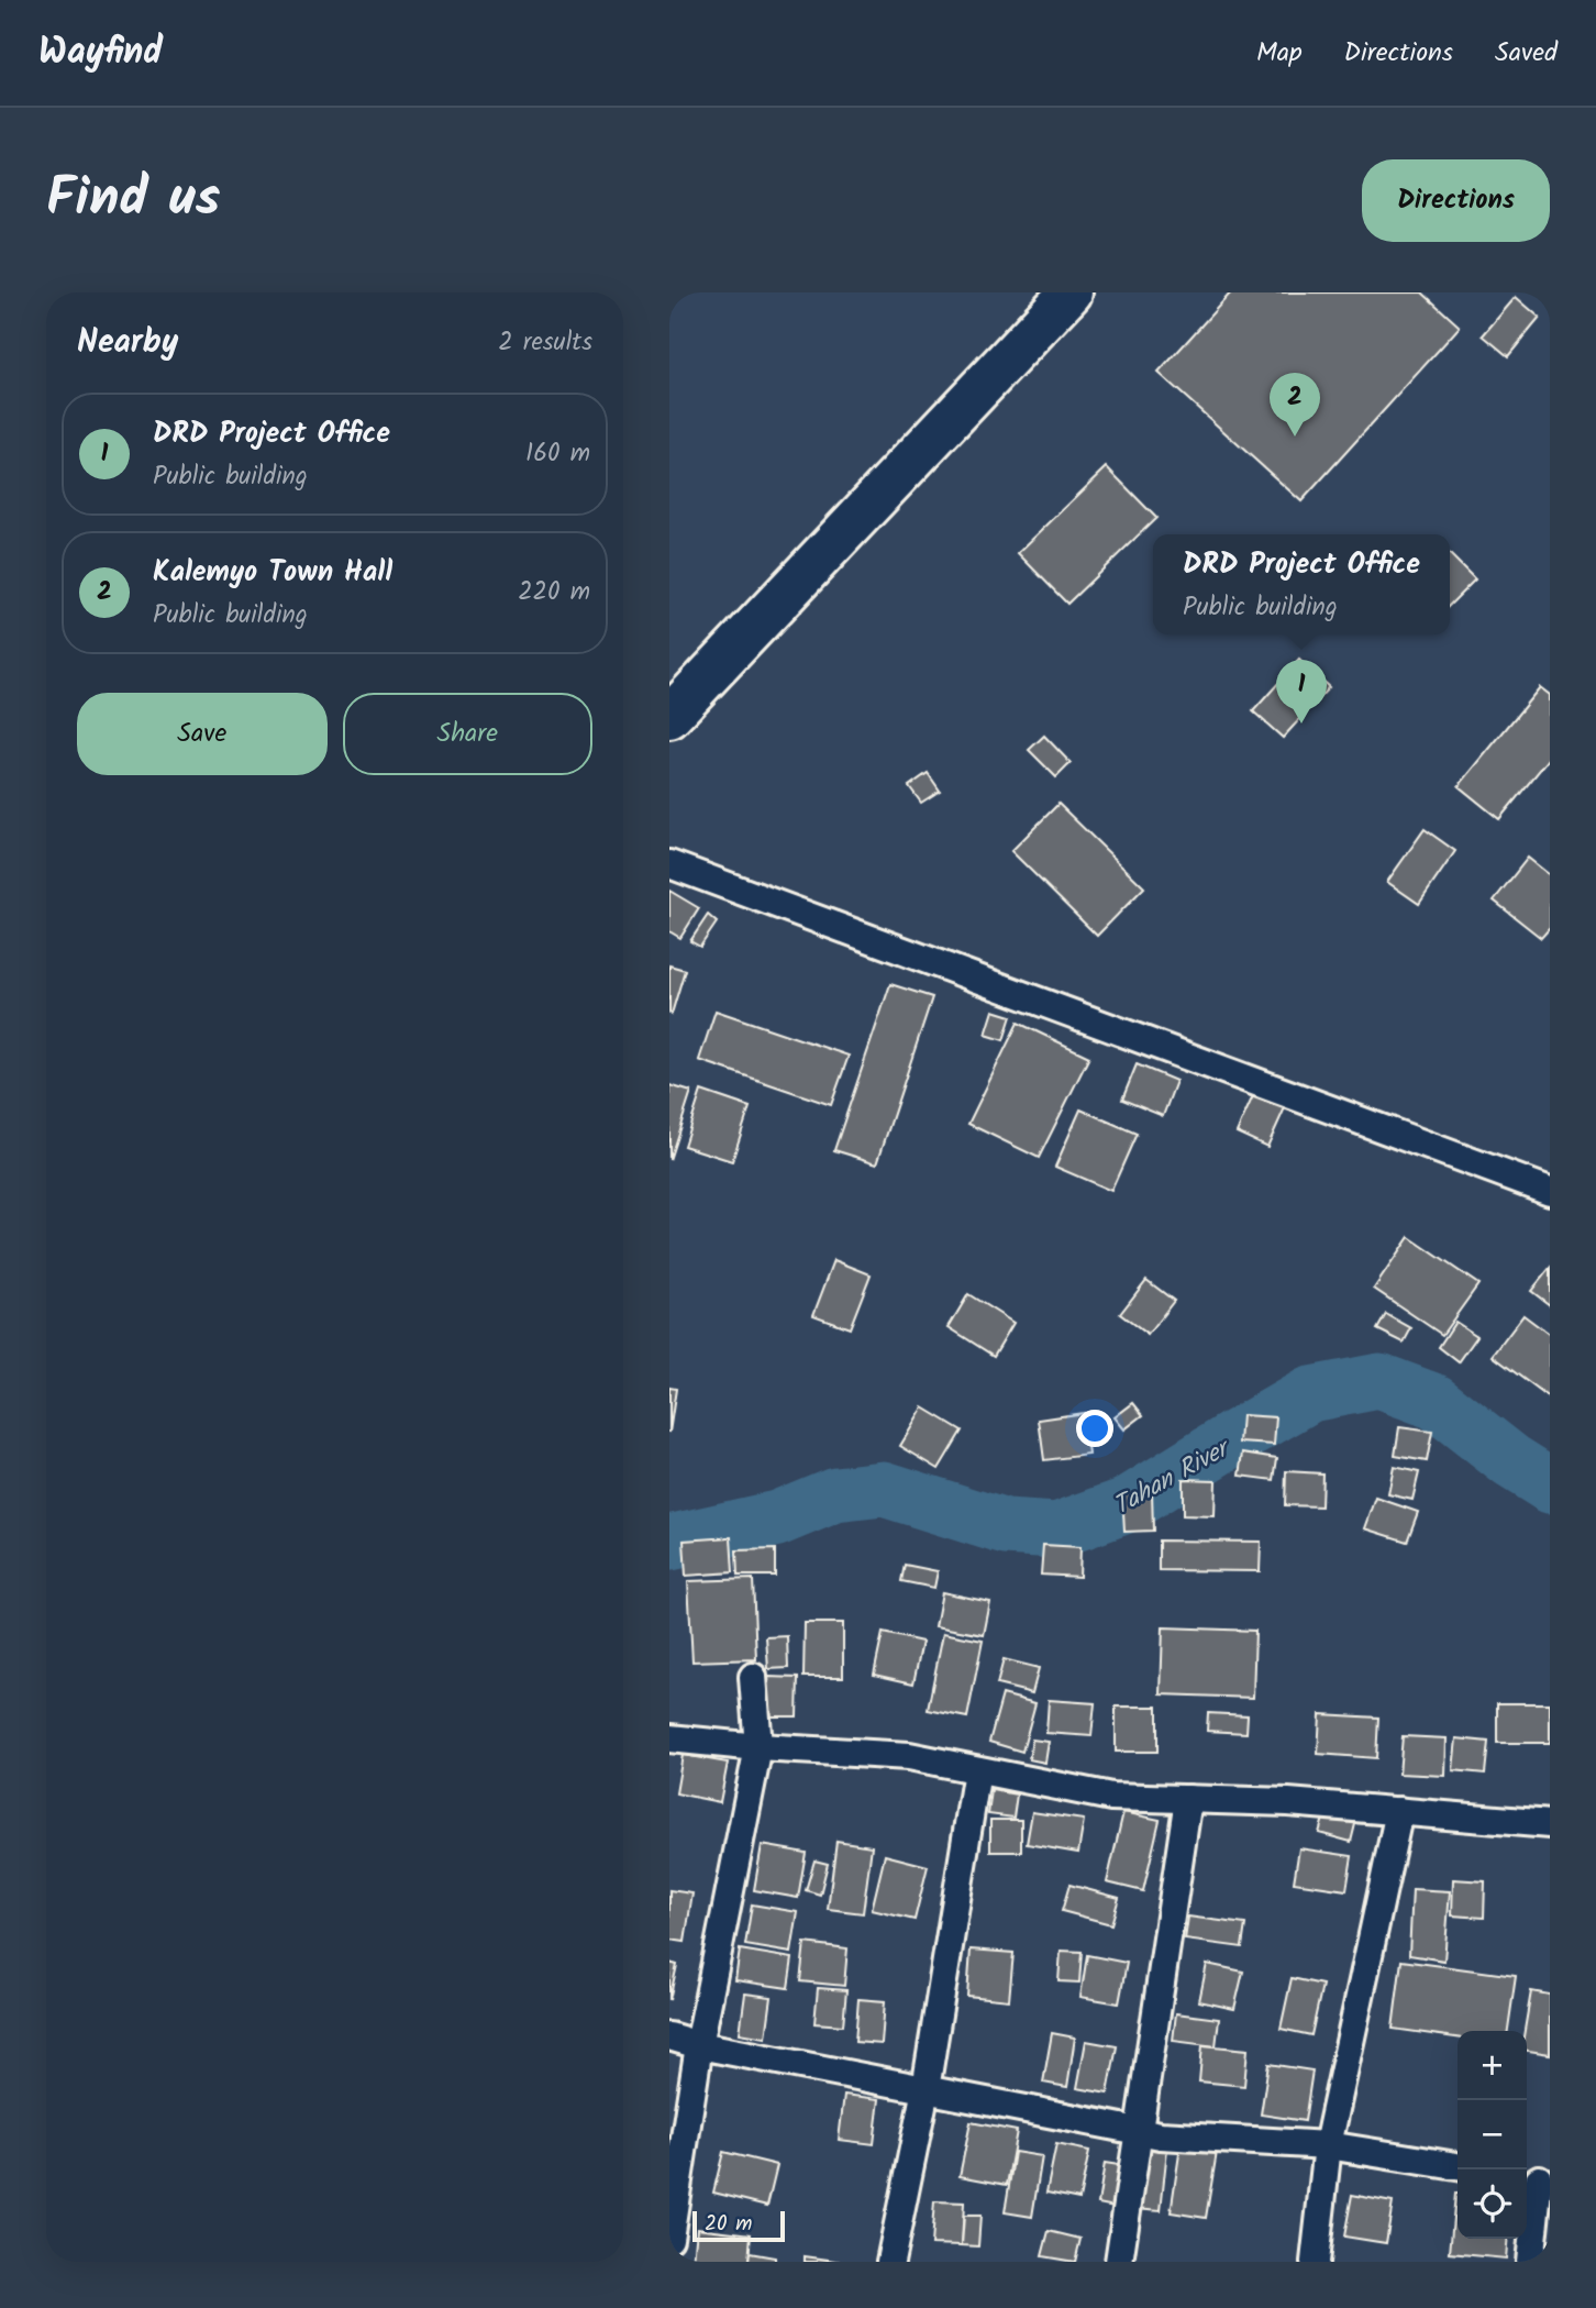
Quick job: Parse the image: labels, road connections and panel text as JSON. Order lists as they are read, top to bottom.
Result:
{
  "water": ["Tahan River"],
  "scale_bar": "20 m",
  "page": {
    "header": "Wayfind",
    "nav": ["Map", "Directions", "Saved"],
    "title": "Find us",
    "buttons": [
      "Directions",
      ["Save", "Share"]
    ],
    "heading": ["Nearby", "2 results"],
    "pins": ["2", "1"],
    "list": [
      {
        "mark": "1",
        "name": "DRD Project Office",
        "note": "Public building",
        "value": "160 m"
      },
      {
        "mark": "2",
        "name": "Kalemyo Town Hall",
        "note": "Public building",
        "value": "220 m"
      }
    ],
    "popup": ["DRD Project Office", "Public building"],
    "map_buttons": ["+", "−"],
    "scale": "20 m"
  }
}
